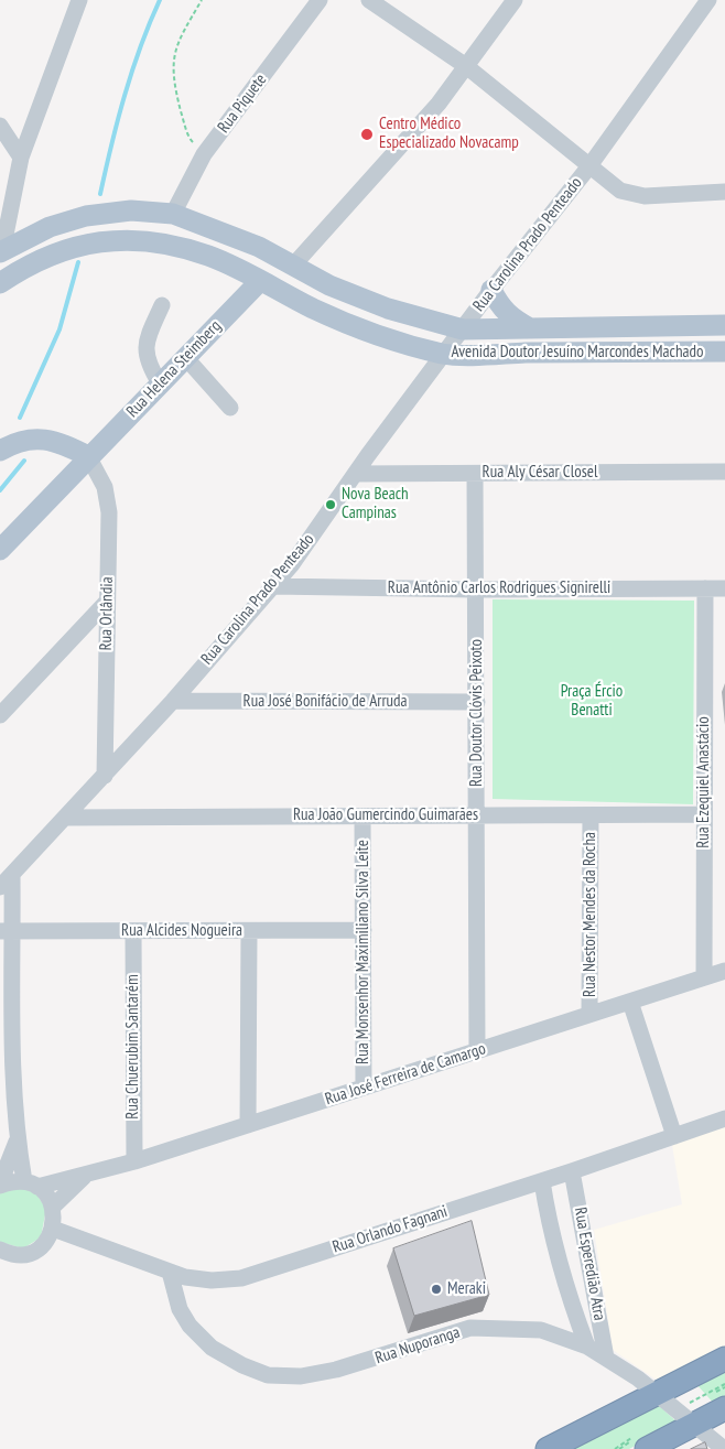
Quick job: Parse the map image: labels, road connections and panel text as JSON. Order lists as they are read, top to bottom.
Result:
{
  "streets": {
    "main road": ["Avenida Doutor Jesuíno Marcondes Machado", "Rua Helena Steimberg"],
    "street": [
      "Rua Piquete",
      "Rua Carolina Prado Penteado",
      "Rua Aly César Closel",
      "Rua Antônio Carlos Rodrigues Signirelli",
      "Rua Orlândia",
      "Rua José Bonifácio de Arruda",
      "Rua Doutor Clóvis Peixoto",
      "Rua Ezequiel Anastácio",
      "Rua João Gumercindo Guimarães",
      "Rua Nestor Mendes da Rocha",
      "Rua Alcides Nogueira",
      "Rua Monsenhor Maximiliano Silva Leite",
      "Rua Chuerubim Santarém",
      "Rua José Ferreira de Camargo",
      "Rua Orlando Fagnani",
      "Rua Esperedião Atra",
      "Rua Nuporanga"
    ]
  },
  "crossings": [
    ["Rua Piquete", "Avenida Doutor Jesuíno Marcondes Machado"],
    ["Rua Carolina Prado Penteado", "Avenida Doutor Jesuíno Marcondes Machado"],
    ["Rua Carolina Prado Penteado", "Rua Aly César Closel"],
    ["Rua Carolina Prado Penteado", "Rua Antônio Carlos Rodrigues Signirelli"],
    ["Rua Carolina Prado Penteado", "Rua Orlândia"],
    ["Rua Carolina Prado Penteado", "Rua José Bonifácio de Arruda"],
    ["Rua Carolina Prado Penteado", "Rua João Gumercindo Guimarães"],
    ["Avenida Doutor Jesuíno Marcondes Machado", "Rua Helena Steimberg"],
    ["Rua Helena Steimberg", "Rua Orlândia"],
    ["Rua Aly César Closel", "Rua Doutor Clóvis Peixoto"],
    ["Rua Antônio Carlos Rodrigues Signirelli", "Rua Doutor Clóvis Peixoto"],
    ["Rua Antônio Carlos Rodrigues Signirelli", "Rua Ezequiel Anastácio"],
    ["Rua José Bonifácio de Arruda", "Rua Doutor Clóvis Peixoto"],
    ["Rua Doutor Clóvis Peixoto", "Rua João Gumercindo Guimarães"],
    ["Rua Doutor Clóvis Peixoto", "Rua José Ferreira de Camargo"],
    ["Rua Ezequiel Anastácio", "Rua João Gumercindo Guimarães"],
    ["Rua Ezequiel Anastácio", "Rua José Ferreira de Camargo"],
    ["Rua João Gumercindo Guimarães", "Rua Nestor Mendes da Rocha"],
    ["Rua João Gumercindo Guimarães", "Rua Monsenhor Maximiliano Silva Leite"],
    ["Rua Nestor Mendes da Rocha", "Rua José Ferreira de Camargo"],
    ["Rua Alcides Nogueira", "Rua Monsenhor Maximiliano Silva Leite"],
    ["Rua Alcides Nogueira", "Rua Chuerubim Santarém"],
    ["Rua Monsenhor Maximiliano Silva Leite", "Rua José Ferreira de Camargo"],
    ["Rua Chuerubim Santarém", "Rua José Ferreira de Camargo"],
    ["Rua Orlando Fagnani", "Rua Esperedião Atra"],
    ["Rua Orlando Fagnani", "Rua Nuporanga"],
    ["Rua Esperedião Atra", "Rua Nuporanga"]
  ],
  "parks": ["Praça Ércio Benatti"],
  "places": ["Centro Médico Especializado Novacamp", "Nova Beach Campinas", "Meraki"]
}
